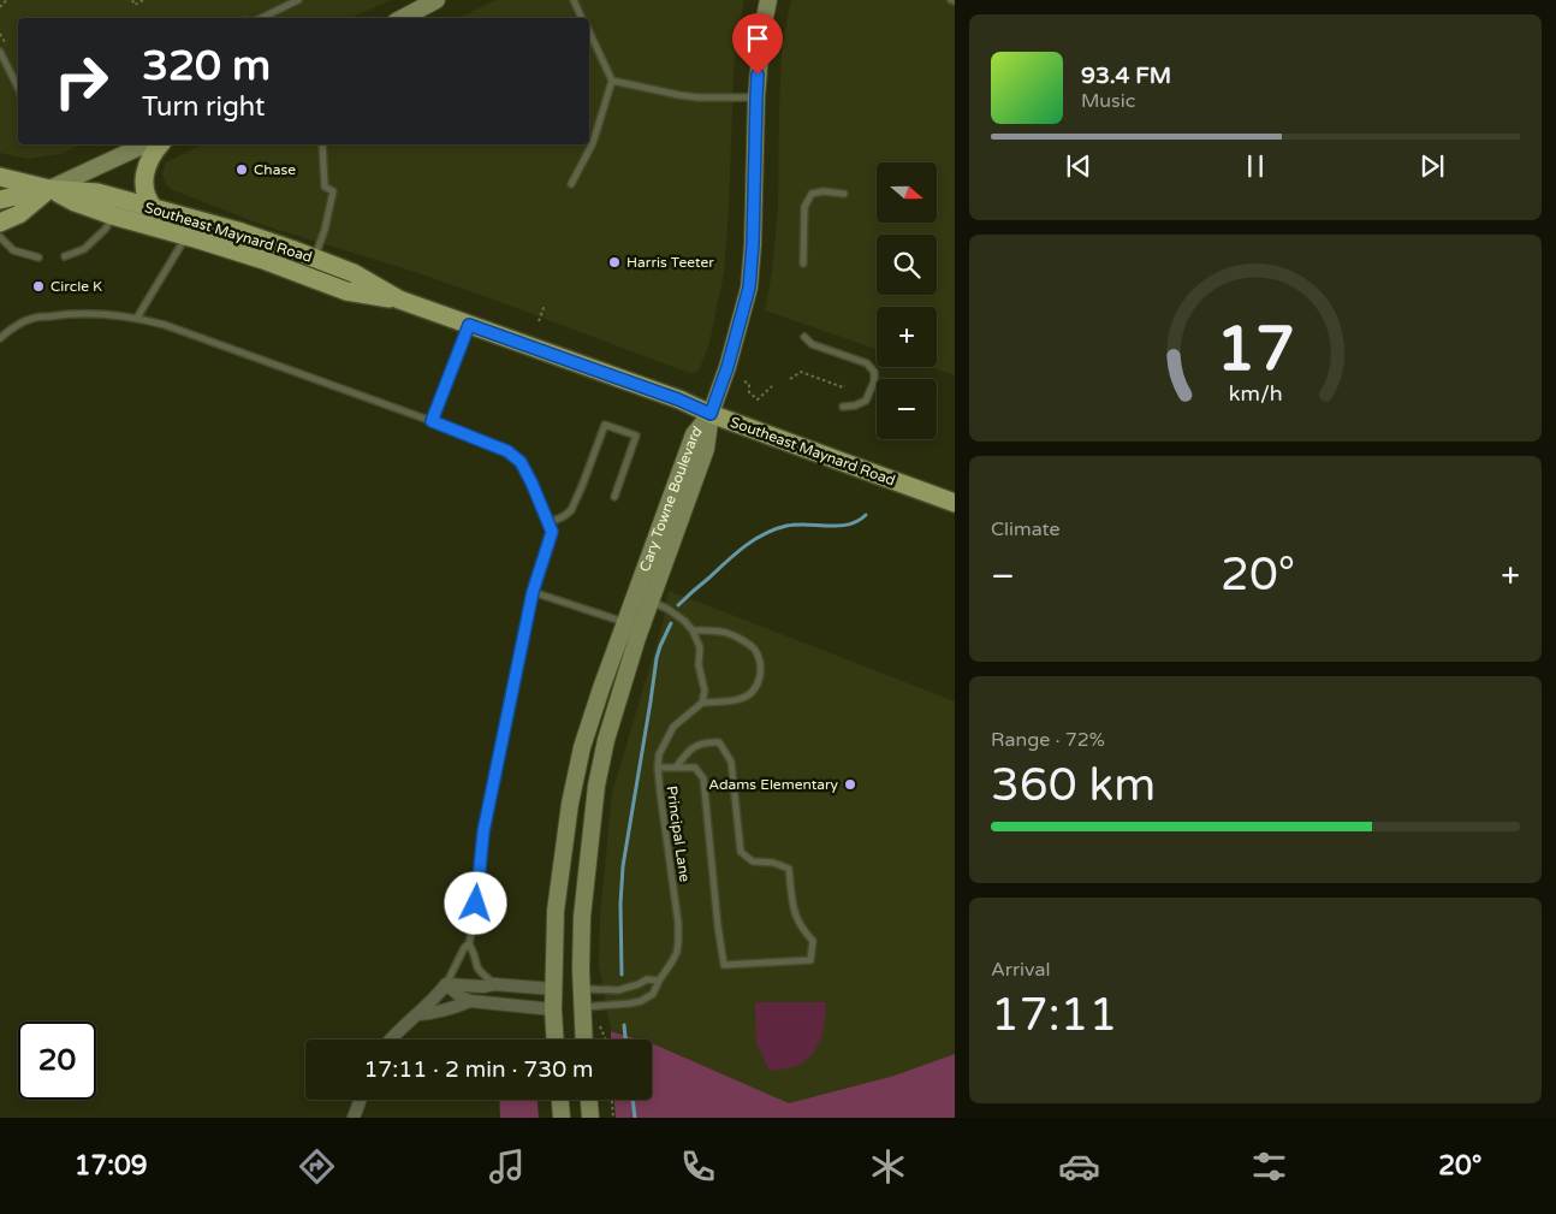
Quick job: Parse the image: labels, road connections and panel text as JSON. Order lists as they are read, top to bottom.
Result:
{
  "streets": {
    "main road": ["Southeast Maynard Road", "Cary Towne Boulevard"],
    "lane": ["Principal Lane"]
  },
  "crossings": [
    ["Southeast Maynard Road", "Cary Towne Boulevard"],
    ["Cary Towne Boulevard", "Principal Lane"]
  ],
  "places": [
    "Chase",
    "Harris Teeter",
    "Circle K",
    "Adams Elementary"
  ],
  "north": "right",
  "page": {
    "turn": ["320 m", "Turn right"],
    "song": ["93.4 FM", "Music"],
    "map_buttons": ["+", "−"],
    "tile": [
      "Climate",
      ["Range · 72%", "360 km"],
      ["Arrival", "17:11"]
    ],
    "heat": ["−", "20°", "+"],
    "limit": "20",
    "trip": "17:11 · 2 min · 730 m",
    "tabs": ["17:09", "20°"],
    "gauge": ["17", "km/h"]
  }
}
